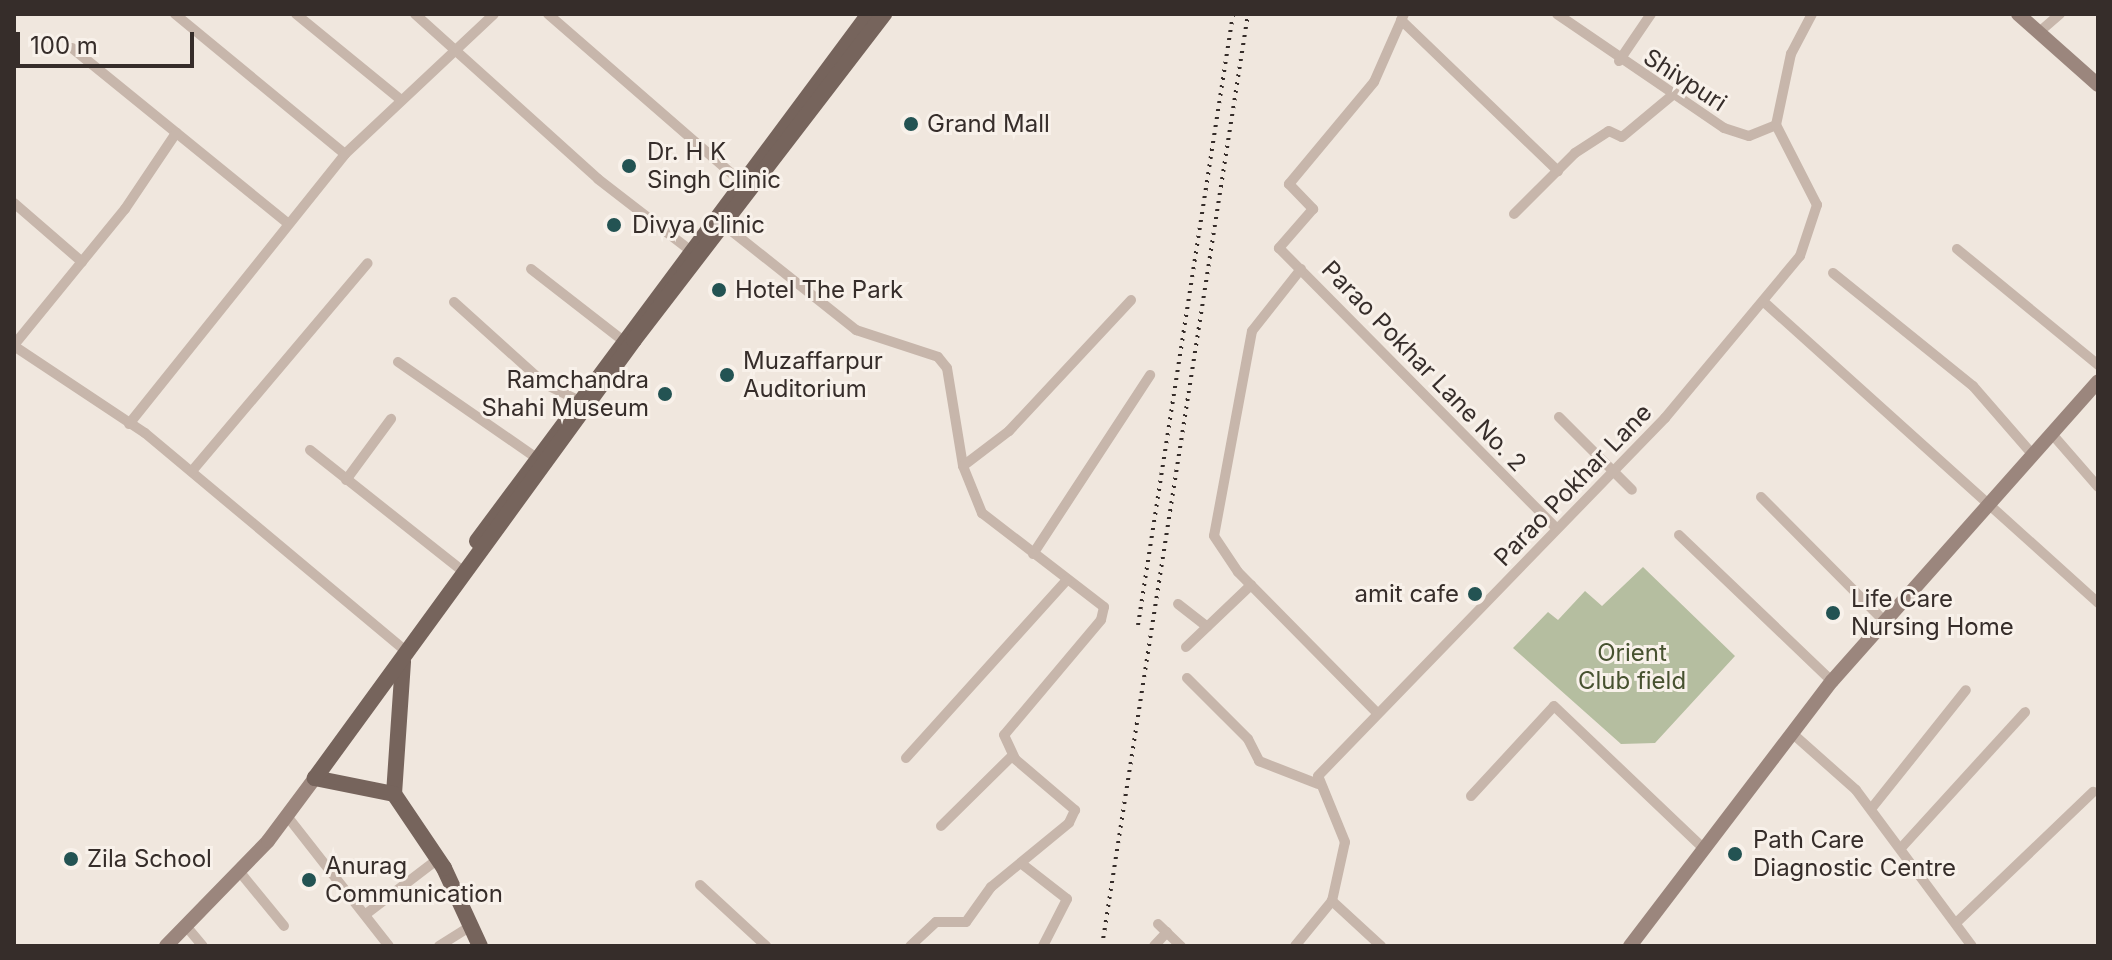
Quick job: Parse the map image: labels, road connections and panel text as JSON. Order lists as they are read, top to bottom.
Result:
{
  "streets": {
    "street": ["Shivpuri", "Parao Pokhar Lane No. 2", "Parao Pokhar Lane"]
  },
  "crossings": [
    ["Shivpuri", "Parao Pokhar Lane"],
    ["Parao Pokhar Lane No. 2", "Parao Pokhar Lane"]
  ],
  "parks": ["Orient Club field"],
  "places": [
    "Grand Mall",
    "Dr. H K Singh Clinic",
    "Divya Clinic",
    "Hotel The Park",
    "Muzaffarpur Auditorium",
    "Ramchandra Shahi Museum",
    "amit cafe",
    "Life Care Nursing Home",
    "Path Care Diagnostic Centre",
    "Zila School",
    "Anurag Communication"
  ],
  "scale_bar": "100 m"
}
